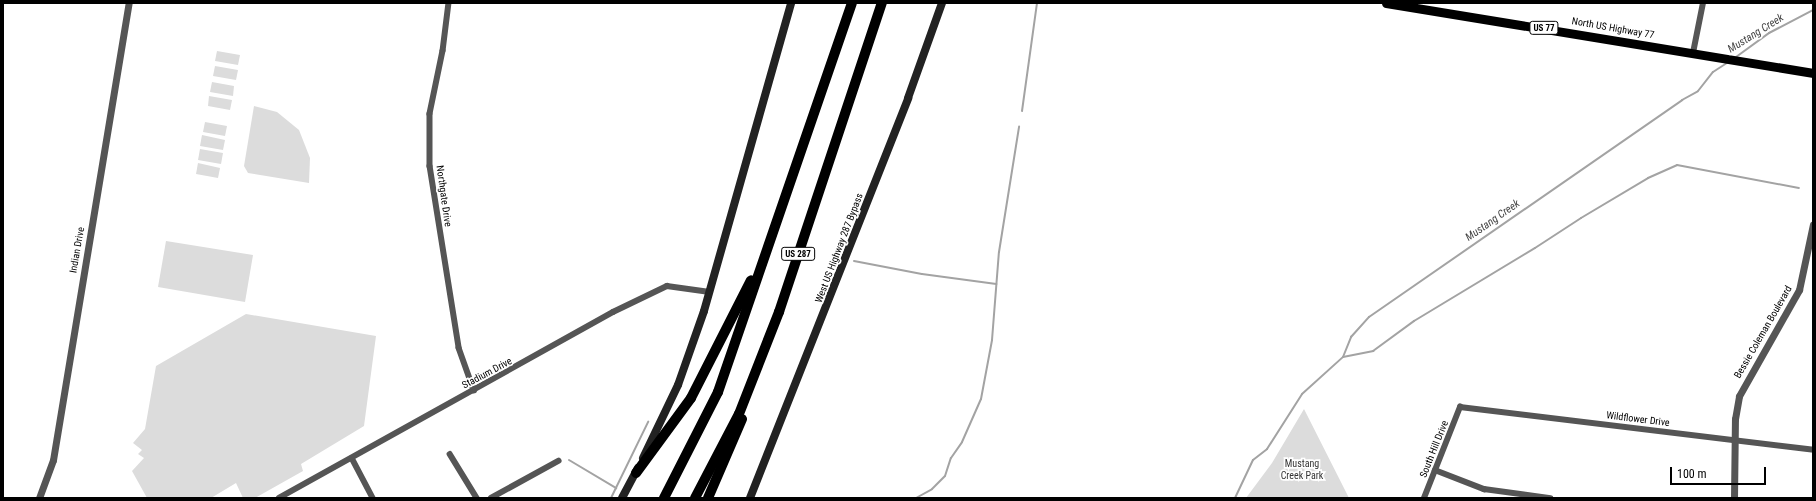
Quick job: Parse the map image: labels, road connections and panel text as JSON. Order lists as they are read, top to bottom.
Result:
{
  "streets": {
    "highway": ["US 287"],
    "main road": ["US 77", "North US Highway 77", "West US Highway 287 Bypass"],
    "street": [
      "Northgate Drive",
      "Indian Drive",
      "Bessie Coleman Boulevard",
      "Stadium Drive",
      "Wildflower Drive",
      "South Hill Drive"
    ]
  },
  "crossings": [
    ["Northgate Drive", "Stadium Drive"],
    ["Bessie Coleman Boulevard", "Wildflower Drive"],
    ["Wildflower Drive", "South Hill Drive"]
  ],
  "water": ["Mustang Creek"],
  "parks": ["Mustang Creek Park"],
  "scale_bar": "100 m"
}
